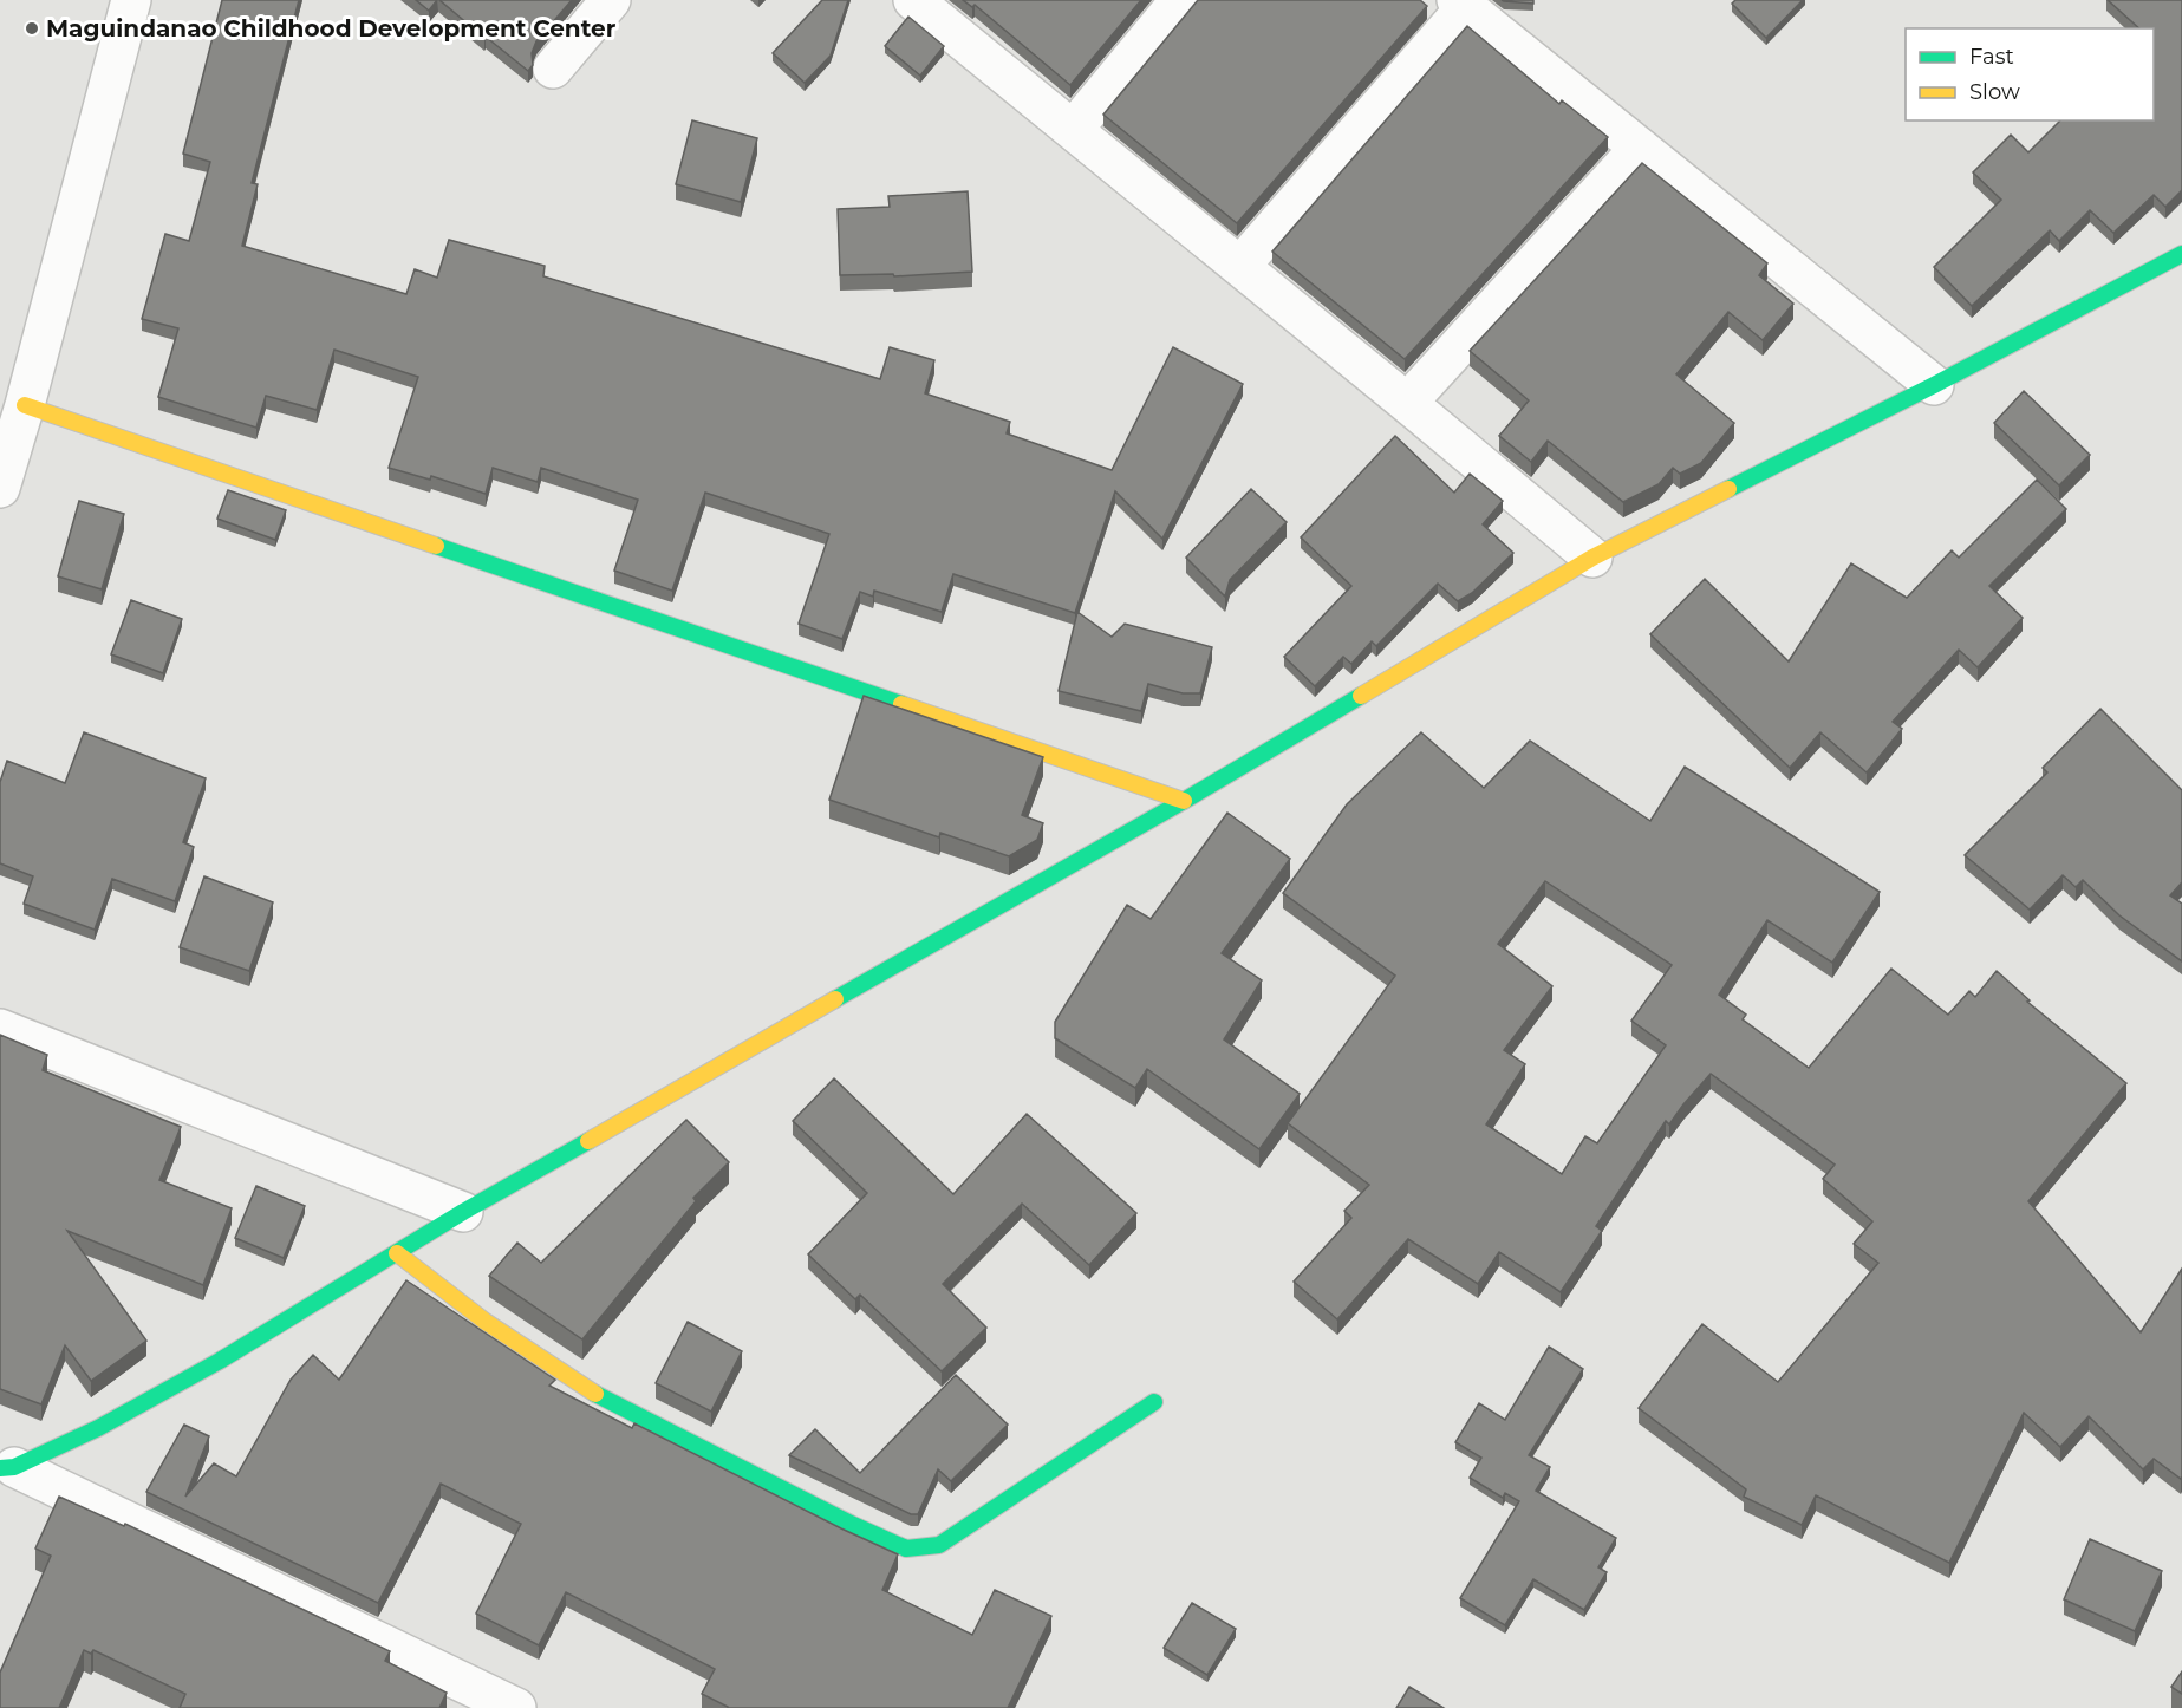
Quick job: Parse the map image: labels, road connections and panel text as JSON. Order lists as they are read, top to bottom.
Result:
{
  "places": ["Maguindanao Childhood Development Center"],
  "legend": ["Fast", "Slow"]
}
